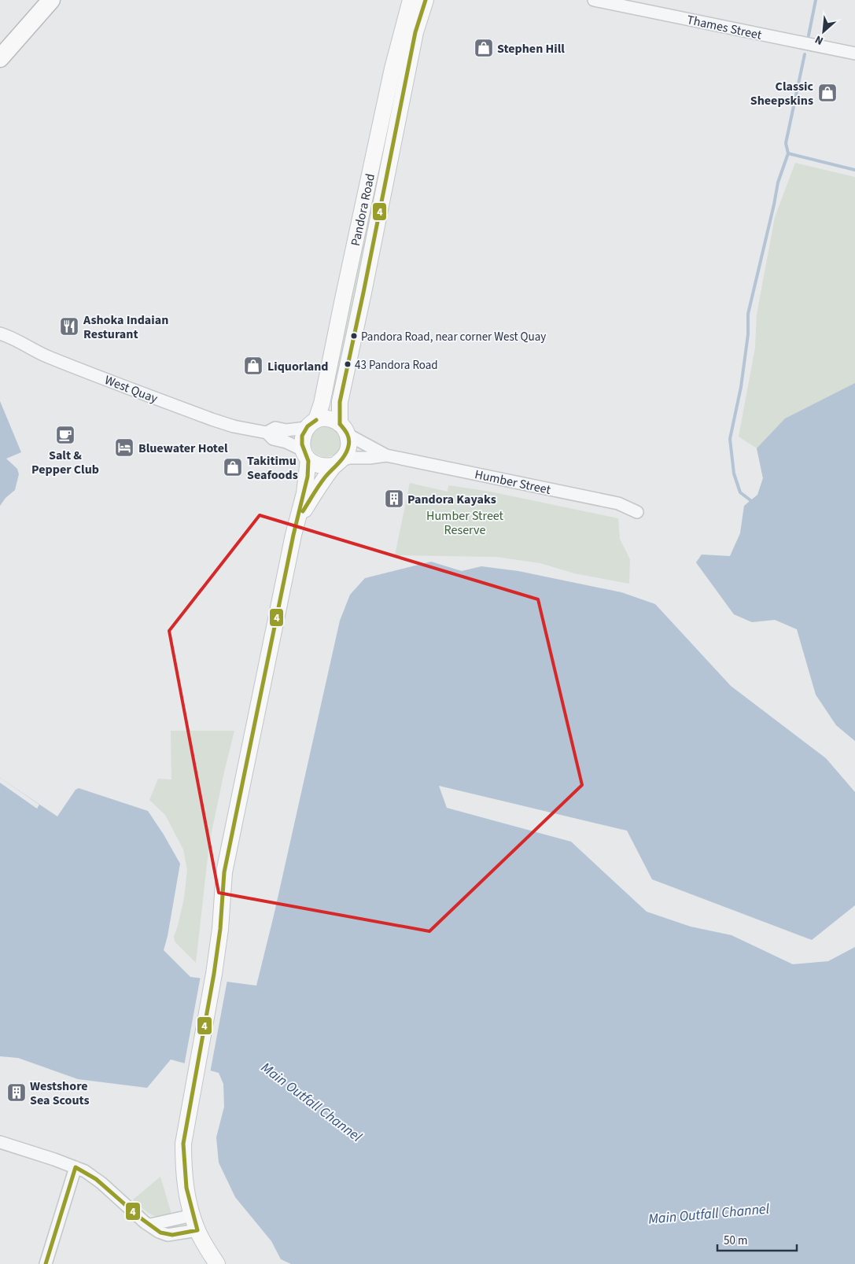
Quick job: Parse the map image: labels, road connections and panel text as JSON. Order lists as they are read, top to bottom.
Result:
{
  "streets": {
    "main road": ["Pandora Road"],
    "street": ["Thames Street", "West Quay", "Humber Street"]
  },
  "crossings": [
    ["Pandora Road", "West Quay"],
    ["Pandora Road", "Humber Street"],
    ["West Quay", "Humber Street"]
  ],
  "water": ["Main Outfall Channel"],
  "parks": ["Humber Street Reserve"],
  "places": {
    "shop": [
      "Stephen Hill",
      "Classic Sheepskins",
      "Liquorland",
      "Takitimu Seafoods"
    ],
    "restaurant": ["Ashoka Indaian Resturant"],
    "other": ["Pandora Road, near corner West Quay", "43 Pandora Road"],
    "cafe": ["Salt & Pepper Club"],
    "hotel": ["Bluewater Hotel"],
    "building": ["Pandora Kayaks", "Westshore Sea Scouts"]
  },
  "lines": ["transit line 4"],
  "scale_bar": "50 m",
  "north": "bottom left"
}
